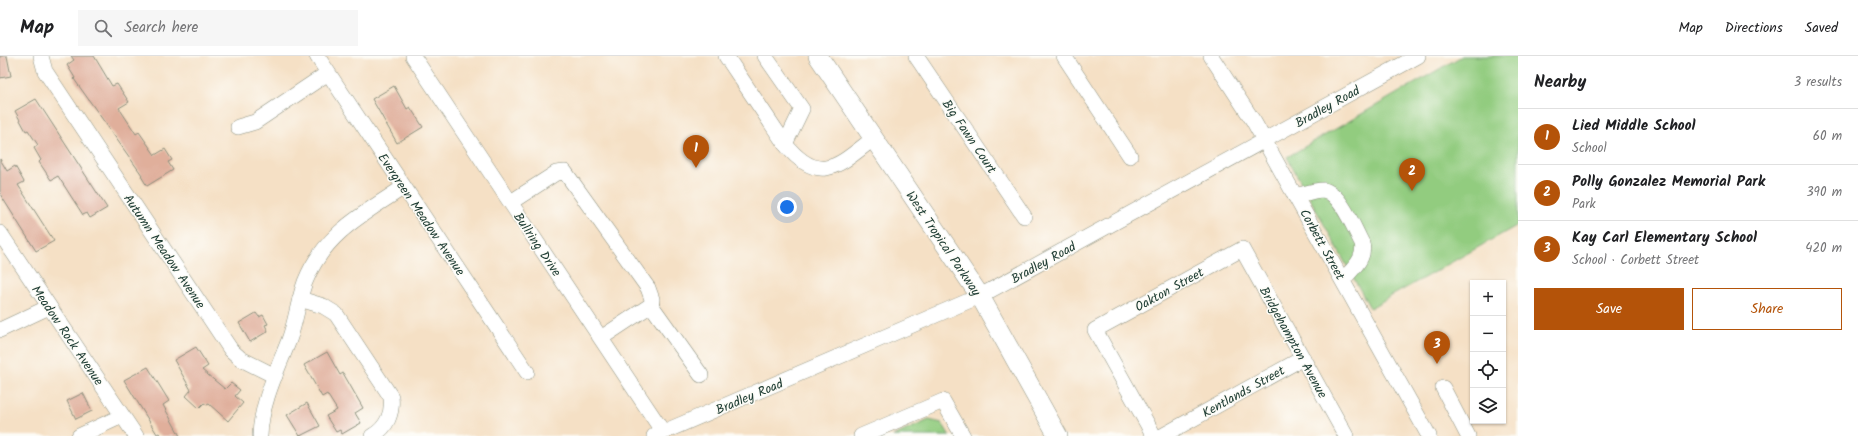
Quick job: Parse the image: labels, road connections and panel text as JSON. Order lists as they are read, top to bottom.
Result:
{
  "streets": {
    "main road": ["West Tropical Parkway"],
    "street": [
      "Bradley Road",
      "Big Fawn Court",
      "Evergreen Meadow Avenue",
      "Bullring Drive",
      "Corbett Street",
      "Autumn Meadow Avenue",
      "Oakton Street",
      "Meadow Rock Avenue",
      "Bridgehampton Avenue",
      "Kentlands Street"
    ]
  },
  "crossings": [
    ["Bradley Road", "West Tropical Parkway"],
    ["Bradley Road", "Bullring Drive"],
    ["Bradley Road", "Corbett Street"],
    ["Oakton Street", "Bridgehampton Avenue"],
    ["Bridgehampton Avenue", "Kentlands Street"]
  ],
  "page": {
    "header": "Map",
    "search": "Search here",
    "nav": ["Map", "Directions", "Saved"],
    "heading": ["Nearby", "3 results"],
    "list": [
      {
        "mark": "1",
        "name": "Lied Middle School",
        "note": "School",
        "value": "60 m"
      },
      {
        "mark": "2",
        "name": "Polly Gonzalez Memorial Park",
        "note": "Park",
        "value": "390 m"
      },
      {
        "mark": "3",
        "name": "Kay Carl Elementary School",
        "note": "School · Corbett Street",
        "value": "420 m"
      }
    ],
    "pins": ["1", "2", "3"],
    "buttons": ["Save", "Share"],
    "map_buttons": ["+", "−"]
  }
}
